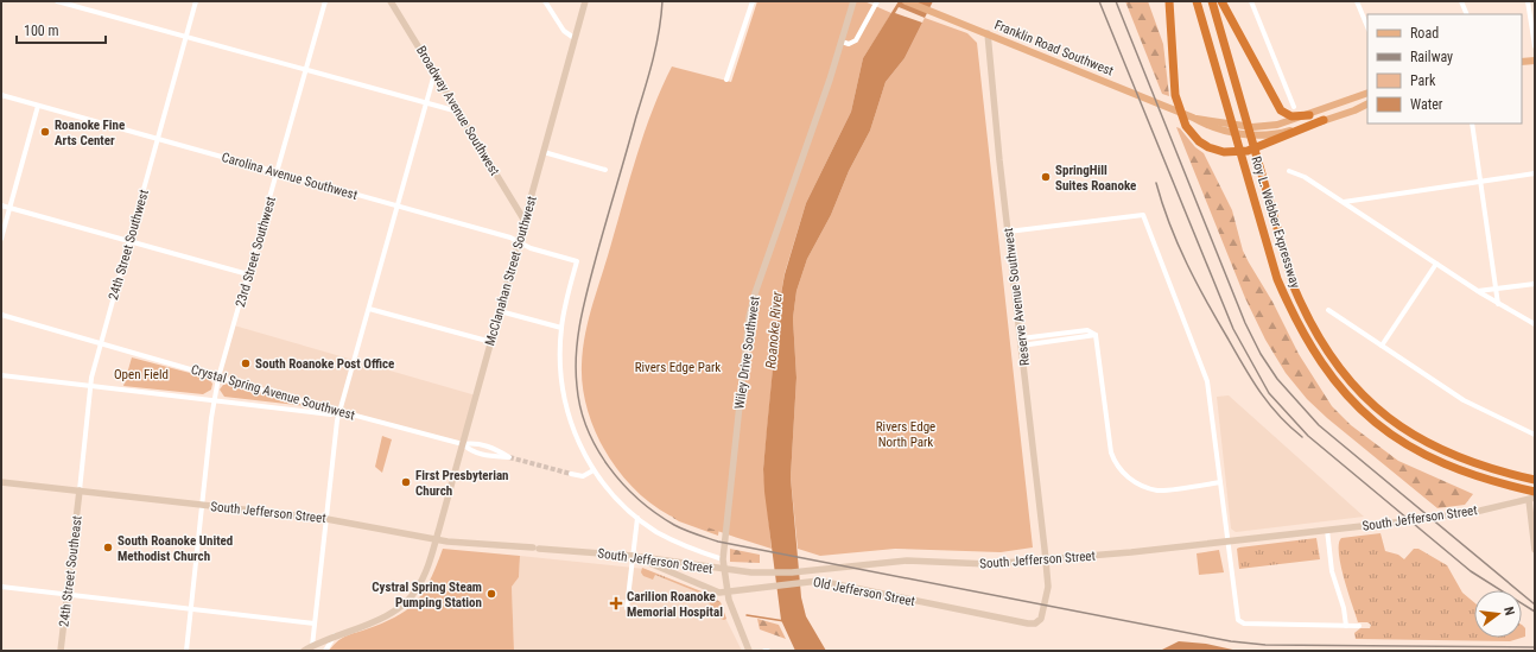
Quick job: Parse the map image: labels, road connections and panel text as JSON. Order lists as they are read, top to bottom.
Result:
{
  "streets": {
    "highway": ["Roy L. Webber Expressway"],
    "main road": ["Franklin Road Southwest"],
    "street": [
      "Broadway Avenue Southwest",
      "Carolina Avenue Southwest",
      "24th Street Southwest",
      "23rd Street Southwest",
      "McClanahan Street Southwest",
      "Reserve Avenue Southwest",
      "Wiley Drive Southwest",
      "Crystal Spring Avenue Southwest",
      "South Jefferson Street",
      "24th Street Southeast",
      "Old Jefferson Street"
    ]
  },
  "crossings": [
    ["Franklin Road Southwest", "Reserve Avenue Southwest"],
    ["Broadway Avenue Southwest", "McClanahan Street Southwest"],
    ["Carolina Avenue Southwest", "24th Street Southwest"],
    ["Carolina Avenue Southwest", "23rd Street Southwest"],
    ["Carolina Avenue Southwest", "McClanahan Street Southwest"],
    ["24th Street Southwest", "Crystal Spring Avenue Southwest"],
    ["24th Street Southwest", "South Jefferson Street"],
    ["24th Street Southwest", "24th Street Southeast"],
    ["23rd Street Southwest", "Crystal Spring Avenue Southwest"],
    ["23rd Street Southwest", "South Jefferson Street"],
    ["McClanahan Street Southwest", "Crystal Spring Avenue Southwest"],
    ["McClanahan Street Southwest", "South Jefferson Street"],
    ["Reserve Avenue Southwest", "South Jefferson Street"],
    ["Reserve Avenue Southwest", "Old Jefferson Street"],
    ["Wiley Drive Southwest", "Old Jefferson Street"],
    ["South Jefferson Street", "24th Street Southeast"],
    ["South Jefferson Street", "Old Jefferson Street"]
  ],
  "water": ["Roanoke River"],
  "parks": ["Rivers Edge Park", "Open Field", "Rivers Edge North Park"],
  "places": {
    "other": [
      "Roanoke Fine Arts Center",
      "SpringHill Suites Roanoke",
      "South Roanoke Post Office",
      "First Presbyterian Church",
      "South Roanoke United Methodist Church",
      "Cystral Spring Steam Pumping Station"
    ],
    "health": ["Carilion Roanoke Memorial Hospital"]
  },
  "legend": [
    "Road",
    "Railway",
    "Park",
    "Water"
  ],
  "scale_bar": "100 m",
  "north": "right"
}
